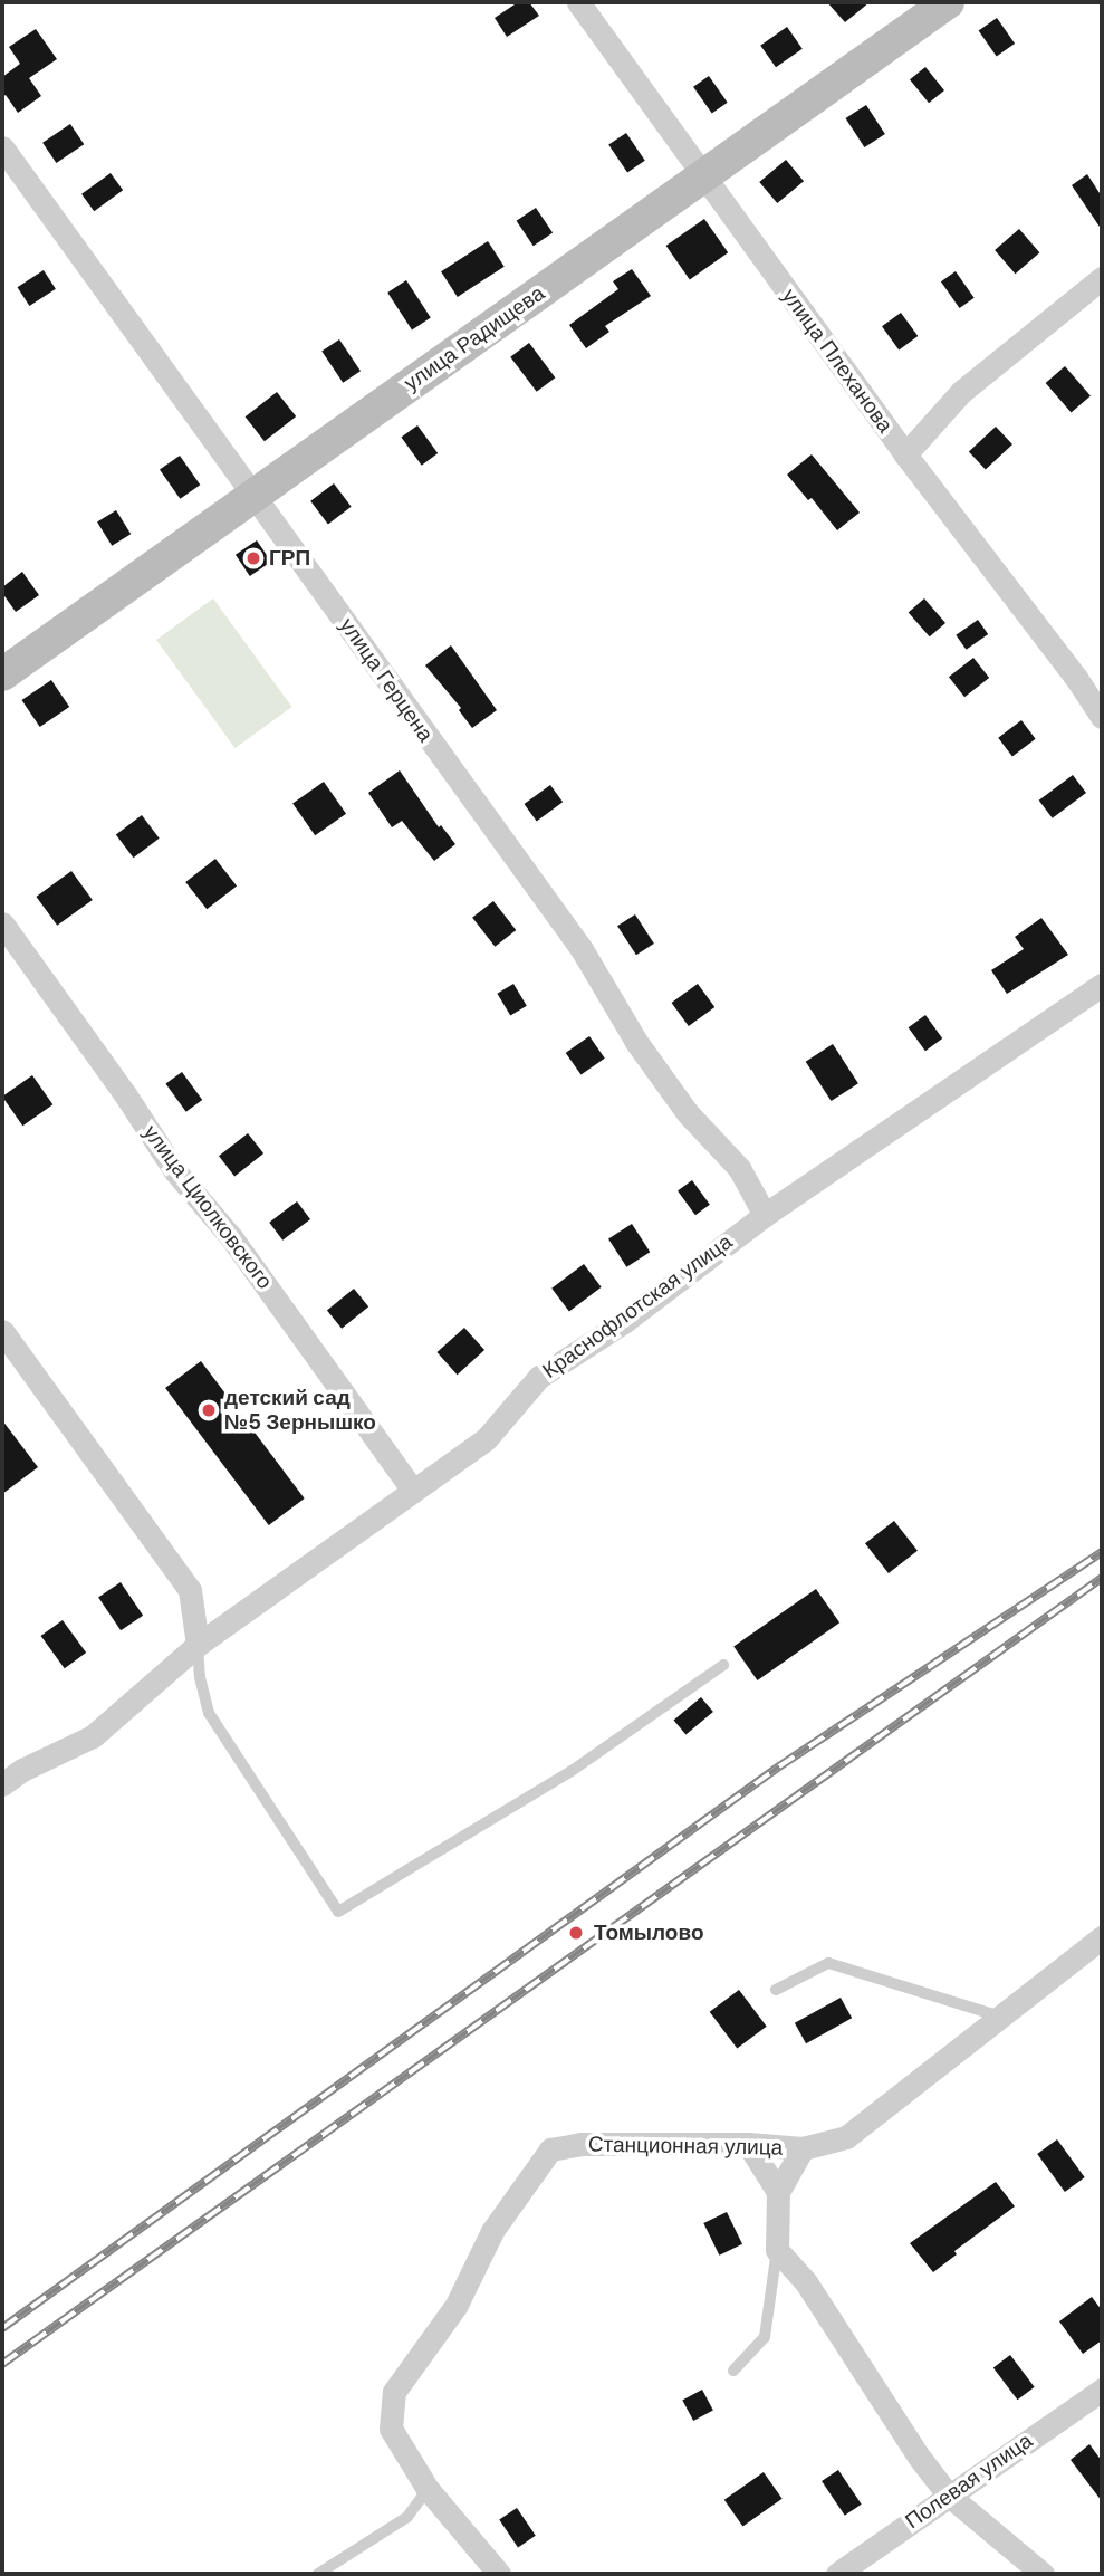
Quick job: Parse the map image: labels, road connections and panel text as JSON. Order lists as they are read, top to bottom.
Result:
{
  "streets": {
    "street": [
      "улица Радищева",
      "улица Плеханова",
      "улица Герцена",
      "улица Циолковского",
      "Краснофлотская улица",
      "Станционная улица",
      "Полевая улица"
    ]
  },
  "crossings": [
    ["улица Радищева", "улица Плеханова"],
    ["улица Радищева", "улица Герцена"],
    ["улица Герцена", "Краснофлотская улица"],
    ["улица Циолковского", "Краснофлотская улица"]
  ],
  "places": ["ГРП", "детский сад №5 Зернышко", "Томылово"]
}
